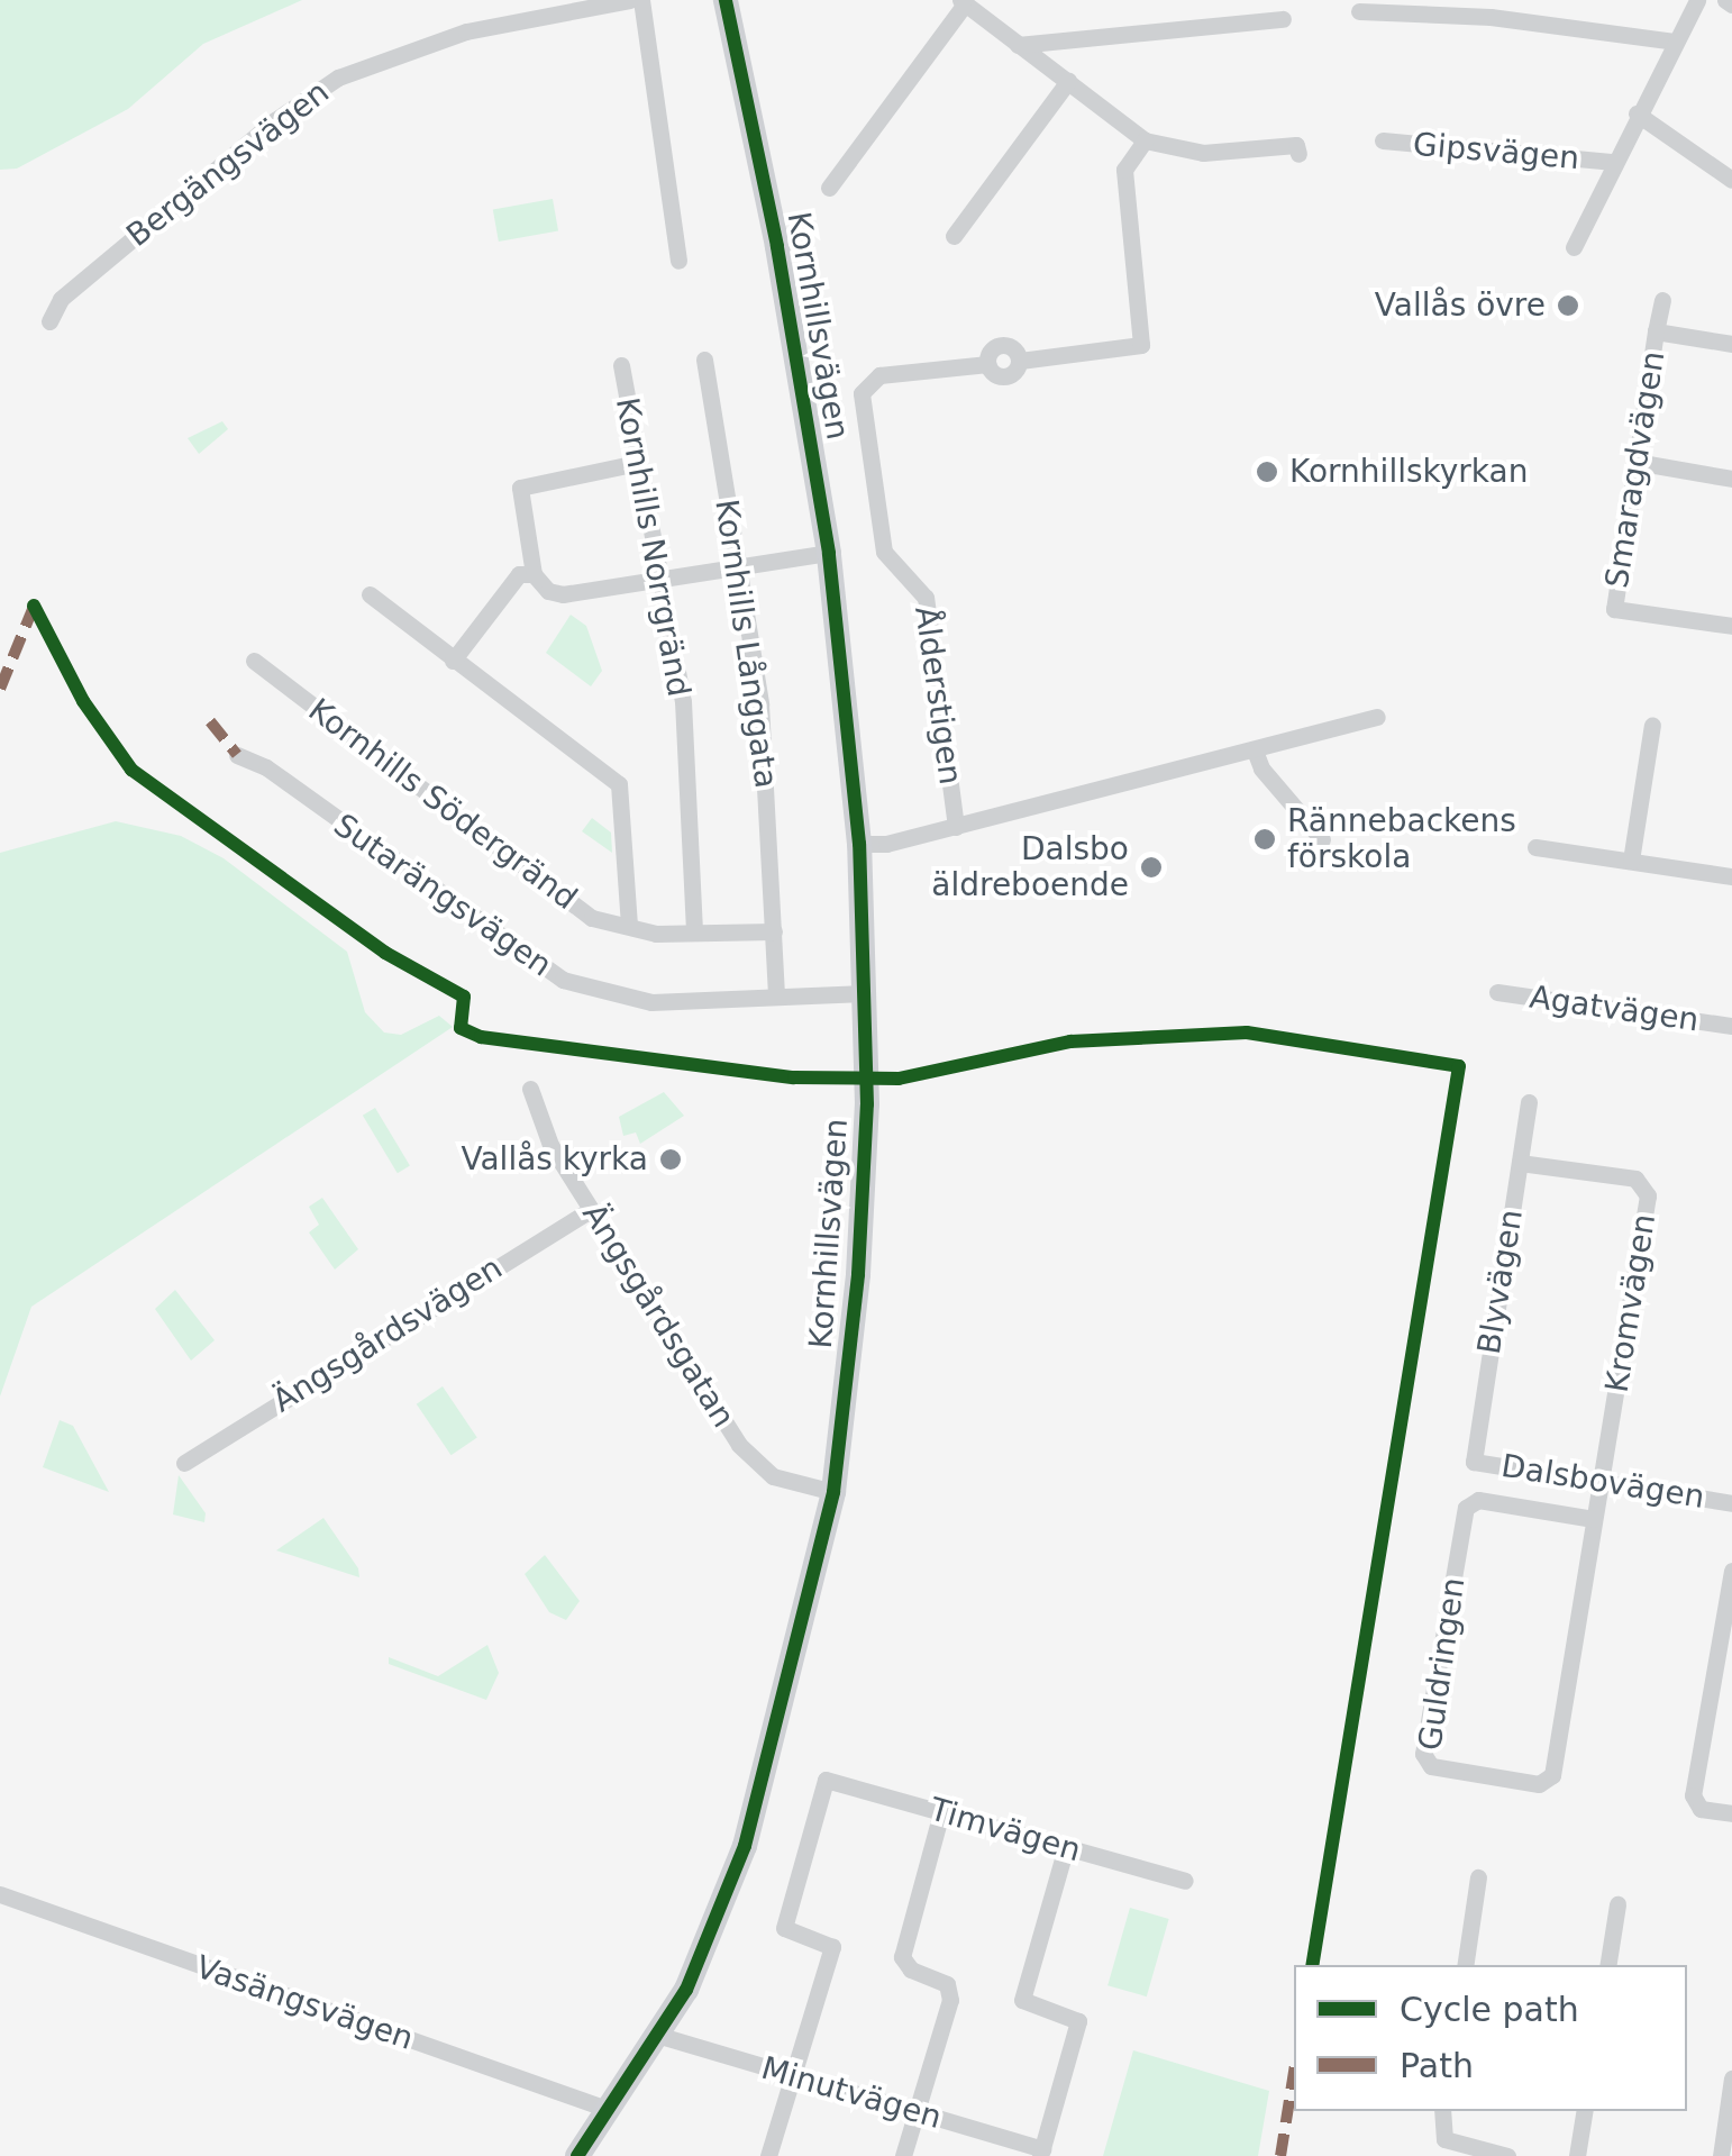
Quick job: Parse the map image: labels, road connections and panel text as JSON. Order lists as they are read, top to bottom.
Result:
{
  "streets": {
    "street": [
      "Gipsvägen",
      "Bergängsvägen",
      "Kornhillsvägen",
      "Smaragdvägen",
      "Kornhills Norrgränd",
      "Kornhills Långgata",
      "Ålderstigen",
      "Kornhills Södergränd",
      "Sutarängsvägen",
      "Agatvägen",
      "Blyvägen",
      "Kromvägen",
      "Ängsgårdsgatan",
      "Ängsgårdsvägen",
      "Dalsbovägen",
      "Guldringen",
      "Timvägen",
      "Vasängsvägen",
      "Minutvägen"
    ]
  },
  "crossings": [
    ["Kornhillsvägen", "Ålderstigen"],
    ["Kornhillsvägen", "Sutarängsvägen"],
    ["Kornhillsvägen", "Ängsgårdsgatan"],
    ["Kornhillsvägen", "Vasängsvägen"],
    ["Kornhillsvägen", "Minutvägen"],
    ["Kornhills Norrgränd", "Kornhills Södergränd"],
    ["Kornhills Långgata", "Kornhills Södergränd"],
    ["Kornhills Långgata", "Sutarängsvägen"],
    ["Blyvägen", "Kromvägen"],
    ["Blyvägen", "Dalsbovägen"],
    ["Kromvägen", "Dalsbovägen"],
    ["Kromvägen", "Guldringen"],
    ["Ängsgårdsgatan", "Ängsgårdsvägen"],
    ["Dalsbovägen", "Guldringen"],
    ["Timvägen", "Minutvägen"]
  ],
  "places": [
    "Vallås övre",
    "Kornhillskyrkan",
    "Rännebackens förskola",
    "Dalsbo äldreboende",
    "Vallås kyrka"
  ],
  "legend": ["Cycle path", "Path"]
}
